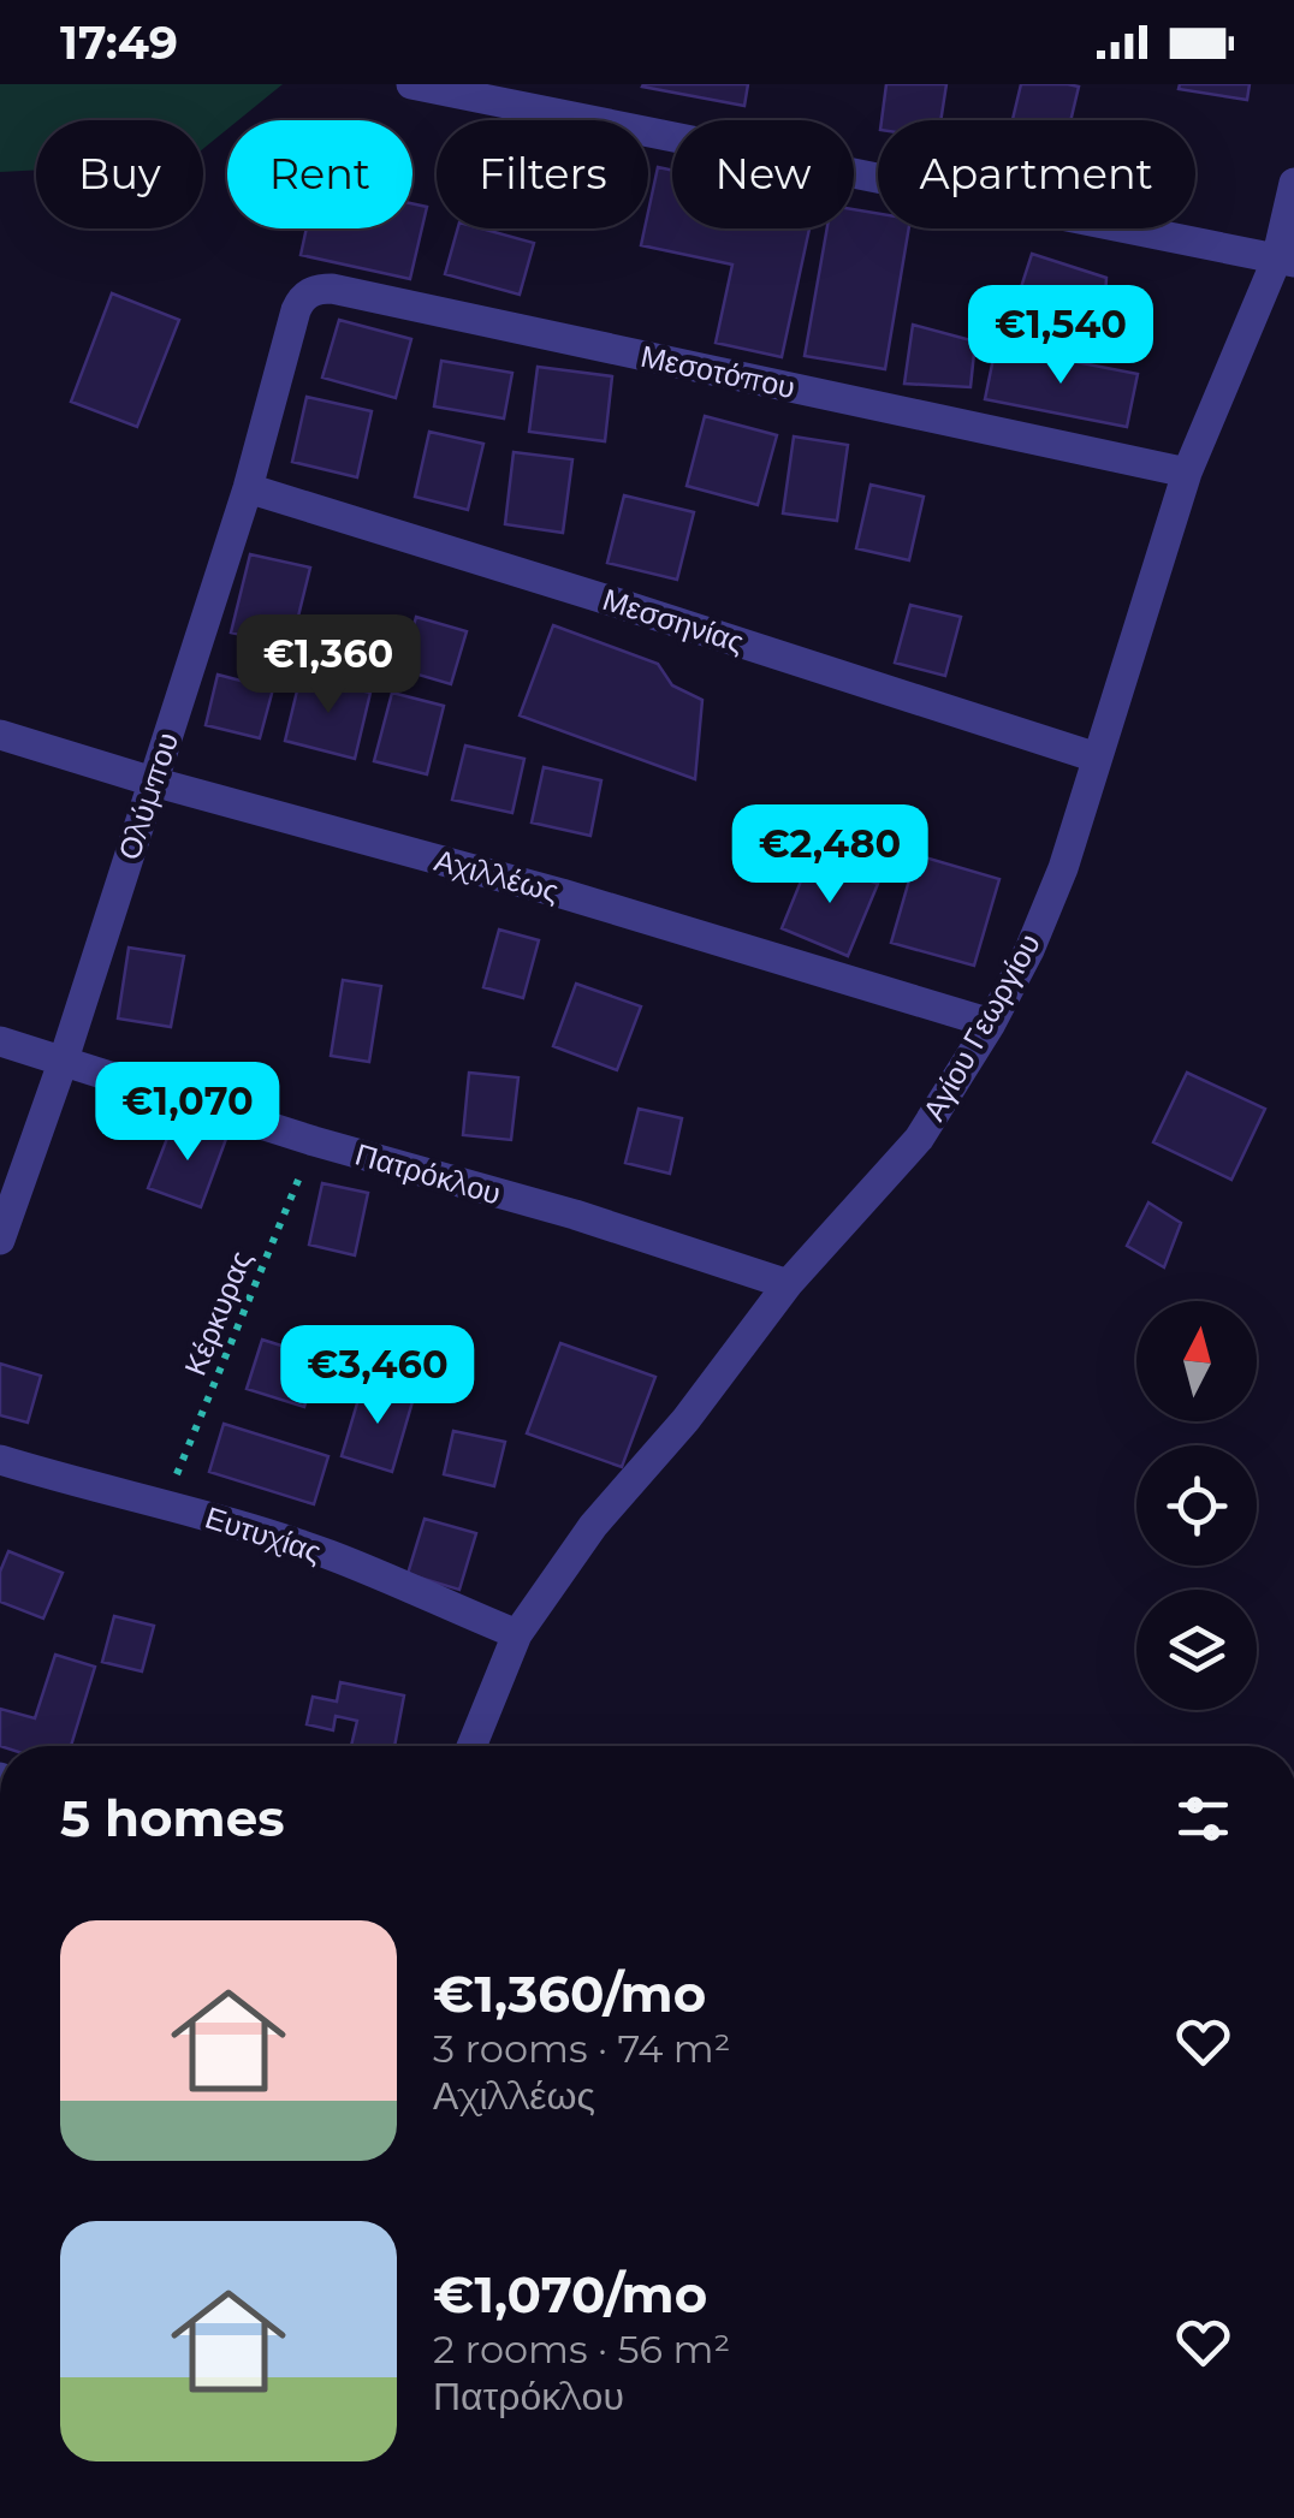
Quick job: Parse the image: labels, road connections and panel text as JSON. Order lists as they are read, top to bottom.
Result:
{
  "streets": {
    "street": [
      "Μεσοτόπου",
      "Μεσσηνίας",
      "Ολύμπου",
      "Αχιλλέως",
      "Αγίου Γεωργίου",
      "Πατρόκλου",
      "Ευτυχίας"
    ],
    "path": ["Κέρκυρας"]
  },
  "crossings": [
    ["Μεσοτόπου", "Ολύμπου"],
    ["Μεσοτόπου", "Αγίου Γεωργίου"],
    ["Μεσσηνίας", "Ολύμπου"],
    ["Μεσσηνίας", "Αγίου Γεωργίου"],
    ["Ολύμπου", "Αχιλλέως"],
    ["Ολύμπου", "Πατρόκλου"],
    ["Αχιλλέως", "Αγίου Γεωργίου"],
    ["Αγίου Γεωργίου", "Πατρόκλου"],
    ["Αγίου Γεωργίου", "Ευτυχίας"],
    ["Πατρόκλου", "Κέρκυρας"],
    ["Κέρκυρας", "Ευτυχίας"]
  ],
  "north": "top",
  "page": {
    "status": "17:49",
    "chip": [
      "Buy",
      "Rent",
      "Filters",
      "New",
      "Apartment"
    ],
    "price": [
      "€1,540",
      "€1,360",
      "€2,480",
      "€1,070",
      "€3,460"
    ],
    "heading": "5 homes",
    "list": [
      {
        "name": "€1,360/mo",
        "note": "3 rooms · 74 m² · Αχιλλέως"
      },
      {
        "name": "€1,070/mo",
        "note": "2 rooms · 56 m² · Πατρόκλου"
      }
    ]
  }
}
